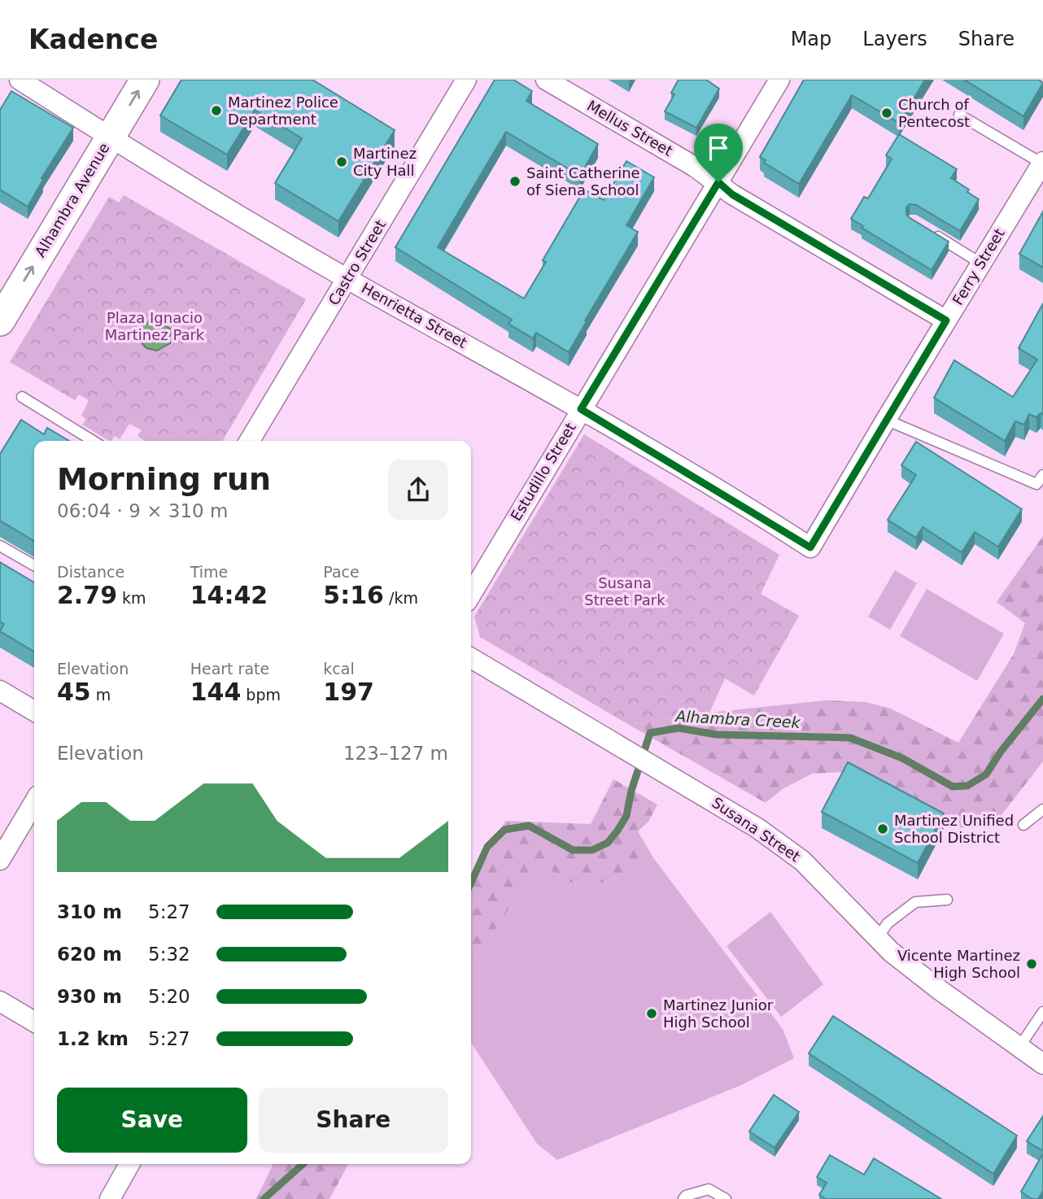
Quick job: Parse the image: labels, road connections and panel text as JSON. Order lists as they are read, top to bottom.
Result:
{
  "streets": {
    "main road": ["Alhambra Avenue"],
    "street": [
      "Mellus Street",
      "Castro Street",
      "Ferry Street",
      "Henrietta Street",
      "Estudillo Street",
      "Susana Street"
    ]
  },
  "crossings": [
    ["Mellus Street", "Ferry Street"],
    ["Mellus Street", "Estudillo Street"],
    ["Alhambra Avenue", "Henrietta Street"],
    ["Castro Street", "Henrietta Street"],
    ["Ferry Street", "Henrietta Street"],
    ["Henrietta Street", "Estudillo Street"]
  ],
  "one_way": ["Alhambra Avenue"],
  "water": ["Alhambra Creek"],
  "parks": ["Plaza Ignacio Martinez Park", "Susana Street Park"],
  "places": [
    "Martinez Police Department",
    "Church of Pentecost",
    "Martinez City Hall",
    "Saint Catherine of Siena School",
    "Martinez Unified School District",
    "Vicente Martinez High School",
    "Martinez Junior High School"
  ],
  "page": {
    "header": "Kadence",
    "nav": ["Map", "Layers", "Share"],
    "heading": ["Morning run", "06:04 · 9 × 310 m"],
    "stats": [
      ["Distance", "2.79 km"],
      ["Time", "14:42"],
      ["Pace", "5:16 /km"],
      ["Elevation", "45 m"],
      ["Heart rate", "144 bpm"],
      ["kcal", "197"]
    ],
    "chart": ["Elevation", "123–127 m"],
    "list": [
      {
        "name": "310 m",
        "note": "5:27"
      },
      {
        "name": "620 m",
        "note": "5:32"
      },
      {
        "name": "930 m",
        "note": "5:20"
      },
      {
        "name": "1.2 km",
        "note": "5:27"
      }
    ],
    "buttons": ["Save", "Share"]
  }
}
